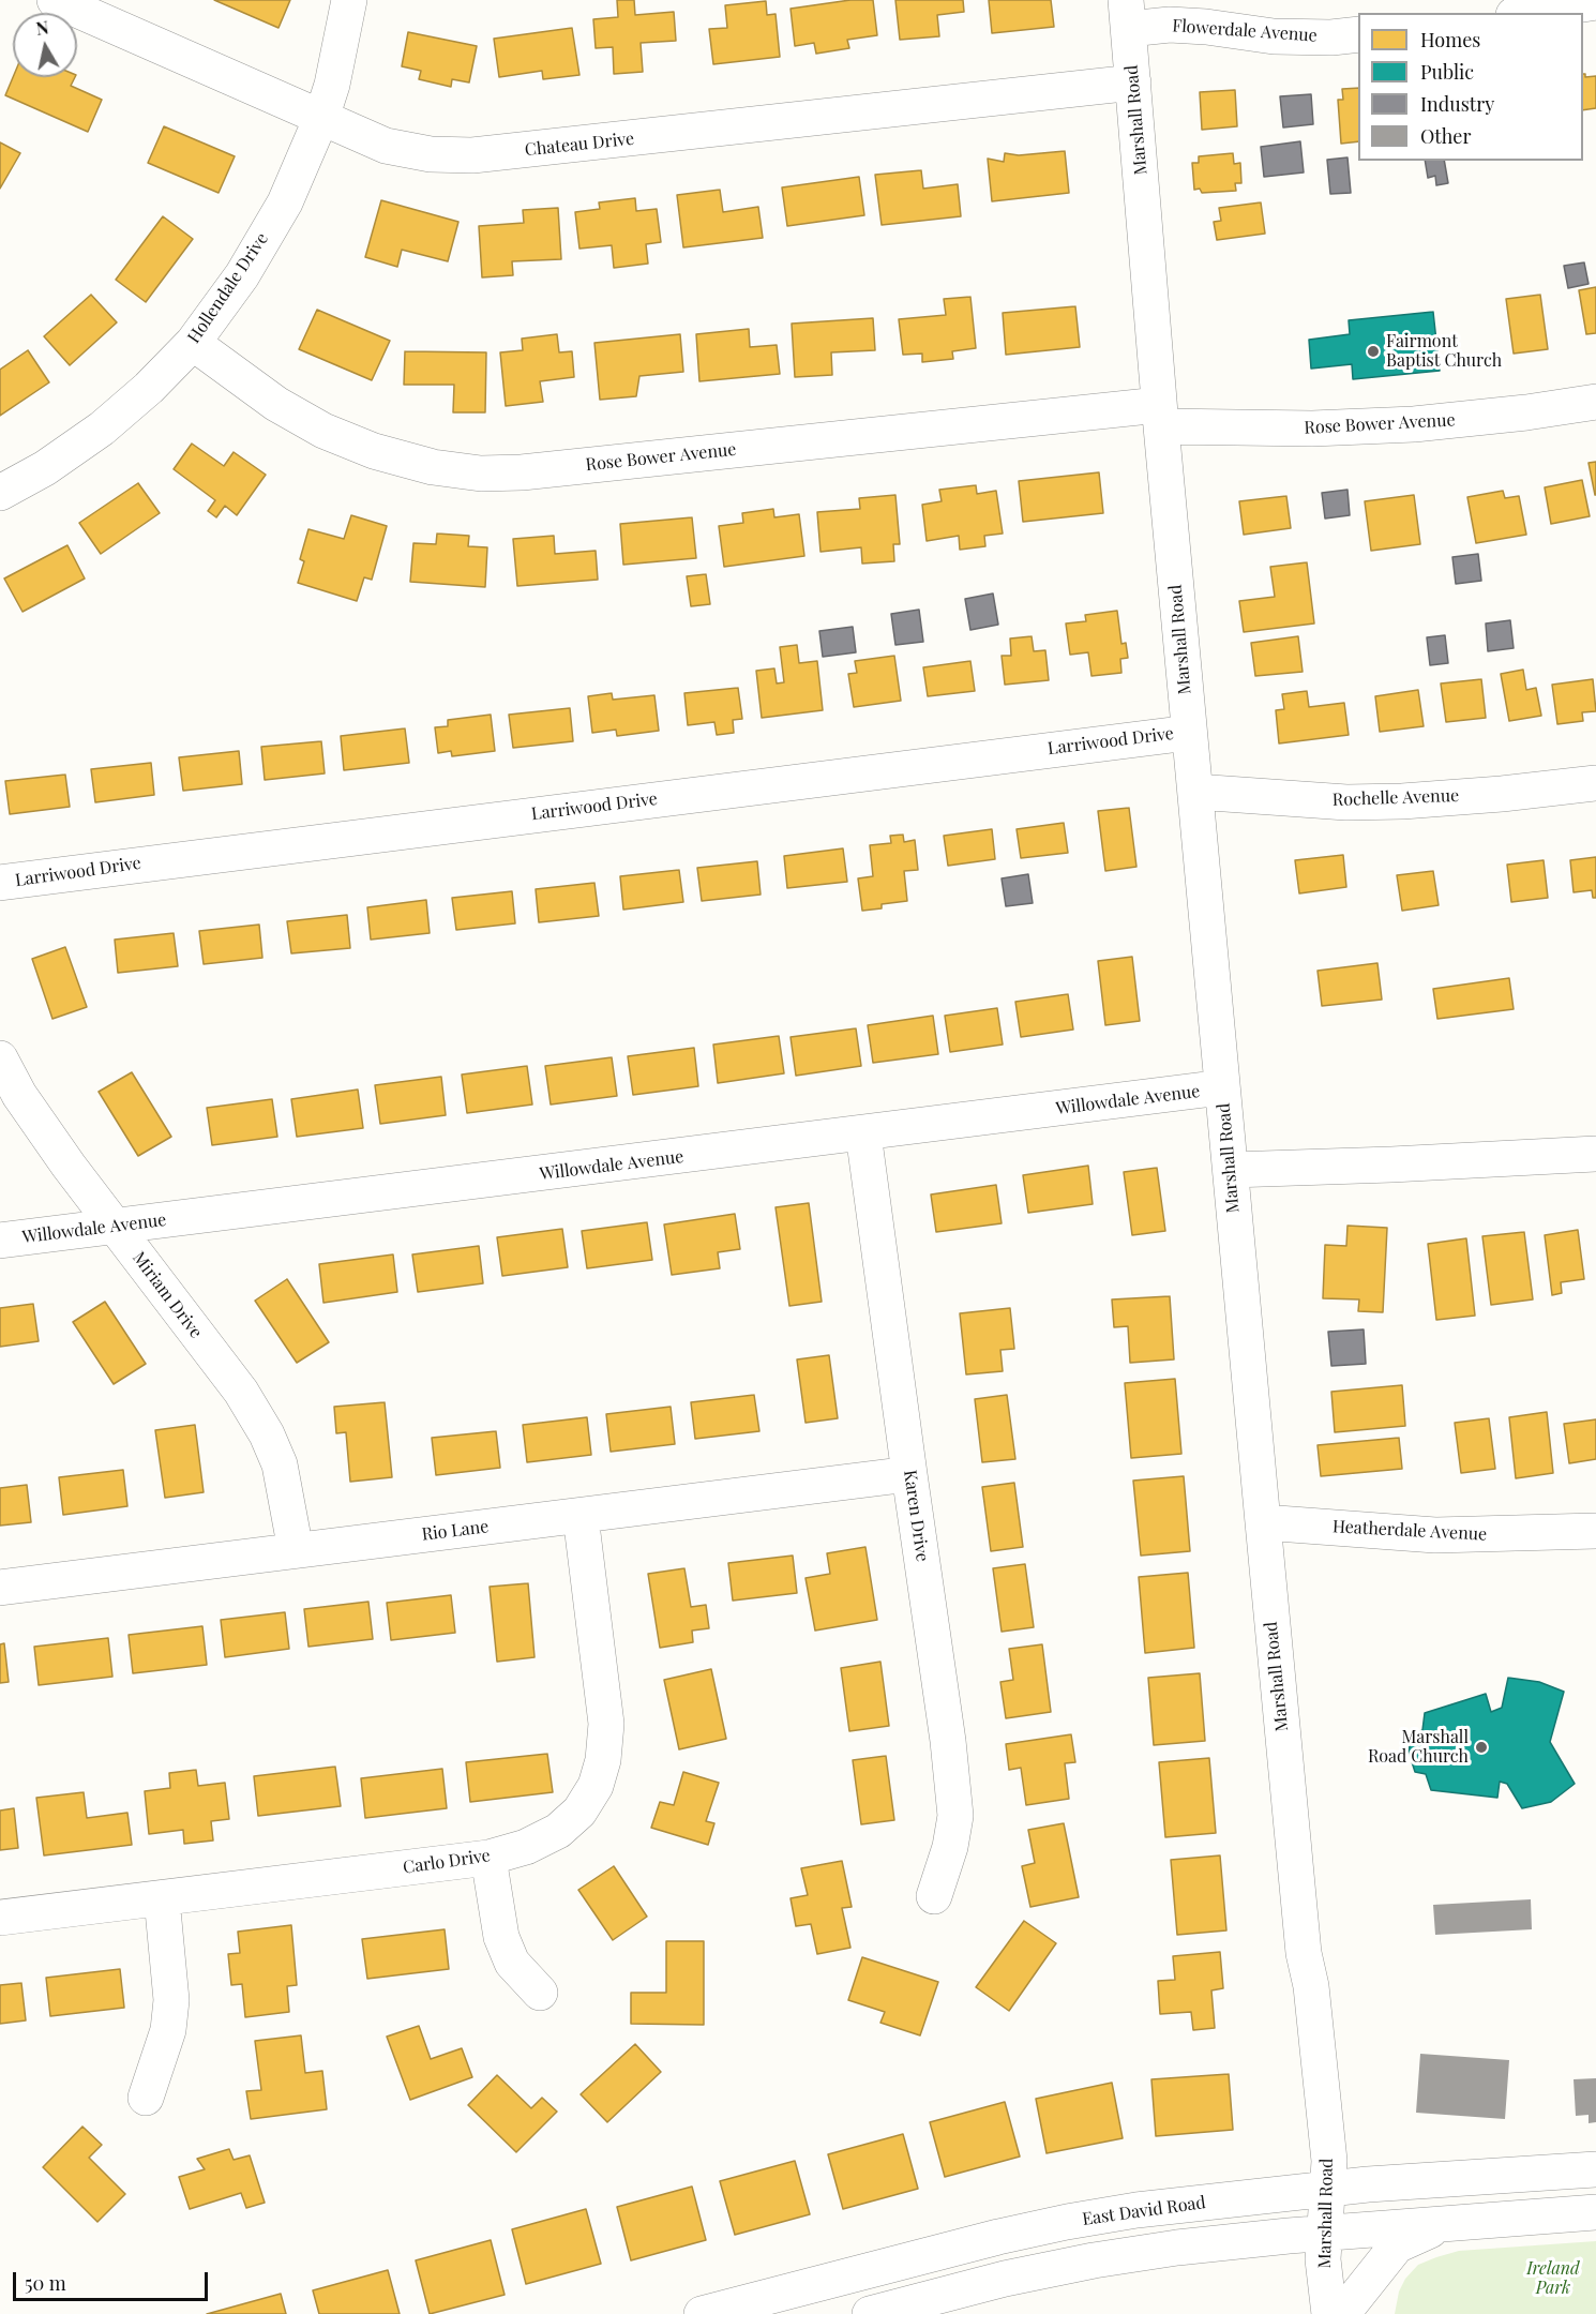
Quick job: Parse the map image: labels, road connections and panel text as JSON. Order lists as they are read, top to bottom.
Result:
{
  "streets": {
    "street": [
      "Flowerdale Avenue",
      "Marshall Road",
      "Chateau Drive",
      "Hollendale Drive",
      "Rose Bower Avenue",
      "Larriwood Drive",
      "Rochelle Avenue",
      "Willowdale Avenue",
      "Miriam Drive",
      "Karen Drive",
      "Rio Lane",
      "Heatherdale Avenue",
      "Carlo Drive",
      "East David Road"
    ]
  },
  "crossings": [
    ["Flowerdale Avenue", "Marshall Road"],
    ["Marshall Road", "Chateau Drive"],
    ["Marshall Road", "Rose Bower Avenue"],
    ["Marshall Road", "Larriwood Drive"],
    ["Marshall Road", "Rochelle Avenue"],
    ["Marshall Road", "Willowdale Avenue"],
    ["Marshall Road", "Heatherdale Avenue"],
    ["Marshall Road", "East David Road"],
    ["Chateau Drive", "Hollendale Drive"],
    ["Hollendale Drive", "Rose Bower Avenue"],
    ["Willowdale Avenue", "Miriam Drive"],
    ["Willowdale Avenue", "Karen Drive"],
    ["Miriam Drive", "Rio Lane"],
    ["Karen Drive", "Rio Lane"],
    ["Rio Lane", "Carlo Drive"]
  ],
  "parks": ["Ireland Park"],
  "places": ["Fairmont Baptist Church", "Marshall Road Church"],
  "legend": [
    "Homes",
    "Public",
    "Industry",
    "Other"
  ],
  "scale_bar": "50 m",
  "north": "top"
}
